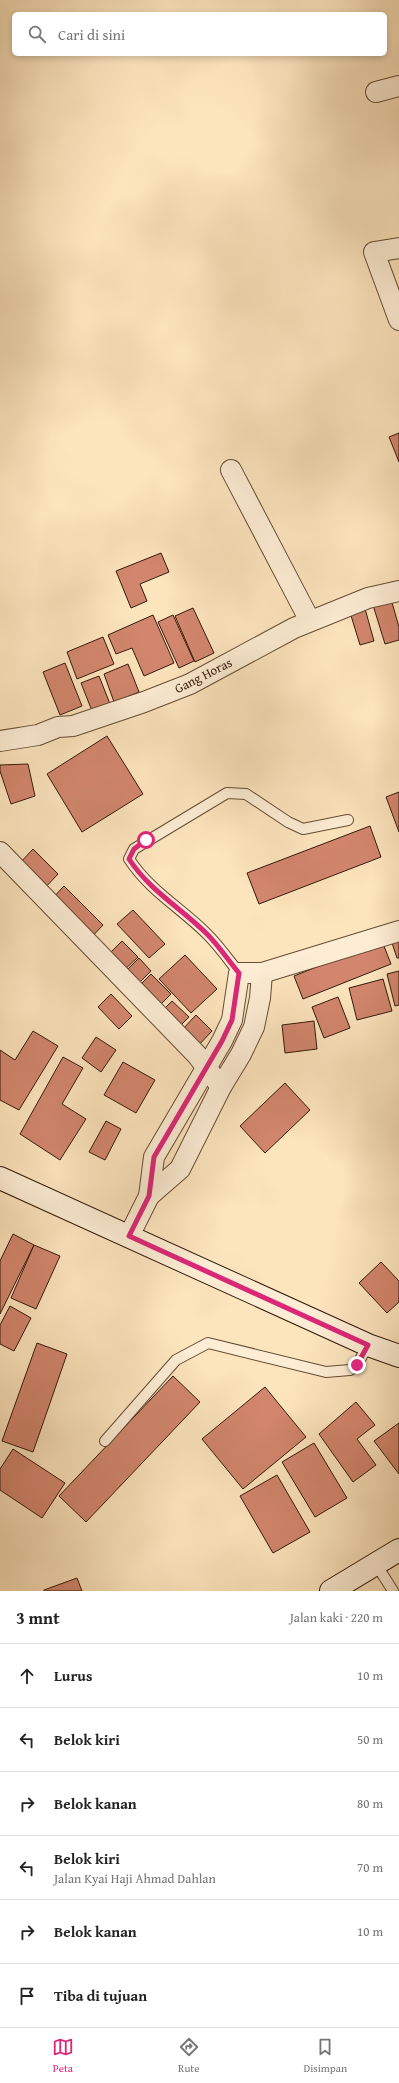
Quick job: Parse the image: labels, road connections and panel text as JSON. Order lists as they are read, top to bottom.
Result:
{
  "streets": {
    "street": ["Gang Horas"]
  },
  "page": {
    "search": "Cari di sini",
    "heading": ["3 mnt", "Jalan kaki · 220 m"],
    "list": [
      ["Lurus", "10 m"],
      ["Belok kiri", "50 m"],
      ["Belok kanan", "80 m"],
      ["Belok kiri", "Jalan Kyai Haji Ahmad Dahlan", "70 m"],
      ["Belok kanan", "10 m"],
      "Tiba di tujuan"
    ],
    "nav": ["Peta", "Rute", "Disimpan"]
  }
}
